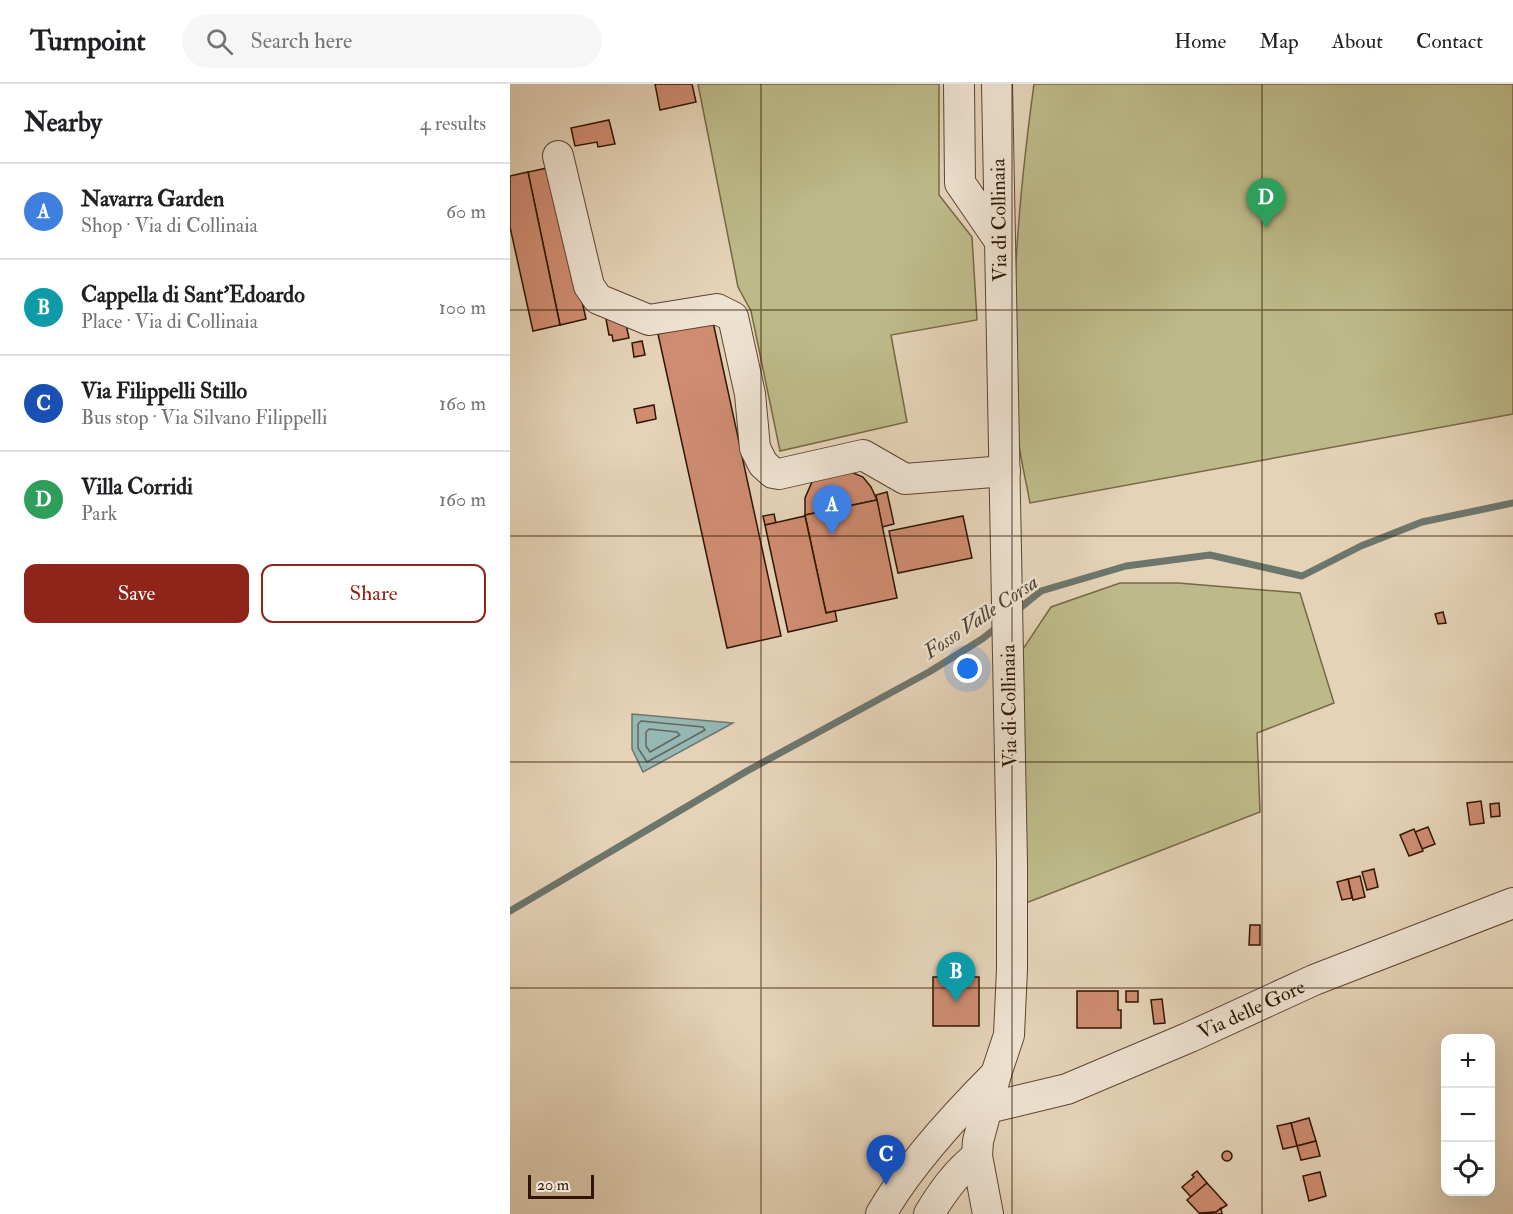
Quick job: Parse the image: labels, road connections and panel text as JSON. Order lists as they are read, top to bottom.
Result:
{
  "streets": {
    "street": ["Via di Collinaia", "Via delle Gore"]
  },
  "crossings": [
    ["Via di Collinaia", "Via delle Gore"]
  ],
  "water": ["Fosso Valle Corsa"],
  "scale_bar": "20 m",
  "page": {
    "header": "Turnpoint",
    "search": "Search here",
    "nav": [
      "Home",
      "Map",
      "About",
      "Contact"
    ],
    "heading": ["Nearby", "4 results"],
    "list": [
      {
        "mark": "A",
        "name": "Navarra Garden",
        "note": "Shop · Via di Collinaia",
        "value": "60 m"
      },
      {
        "mark": "B",
        "name": "Cappella di Sant'Edoardo",
        "note": "Place · Via di Collinaia",
        "value": "100 m"
      },
      {
        "mark": "C",
        "name": "Via Filippelli Stillo",
        "note": "Bus stop · Via Silvano Filippelli",
        "value": "160 m"
      },
      {
        "mark": "D",
        "name": "Villa Corridi",
        "note": "Park",
        "value": "160 m"
      }
    ],
    "pins": [
      "D",
      "A",
      "B",
      "C"
    ],
    "buttons": ["Save", "Share"],
    "map_buttons": ["+", "−"],
    "scale": "20 m"
  }
}
